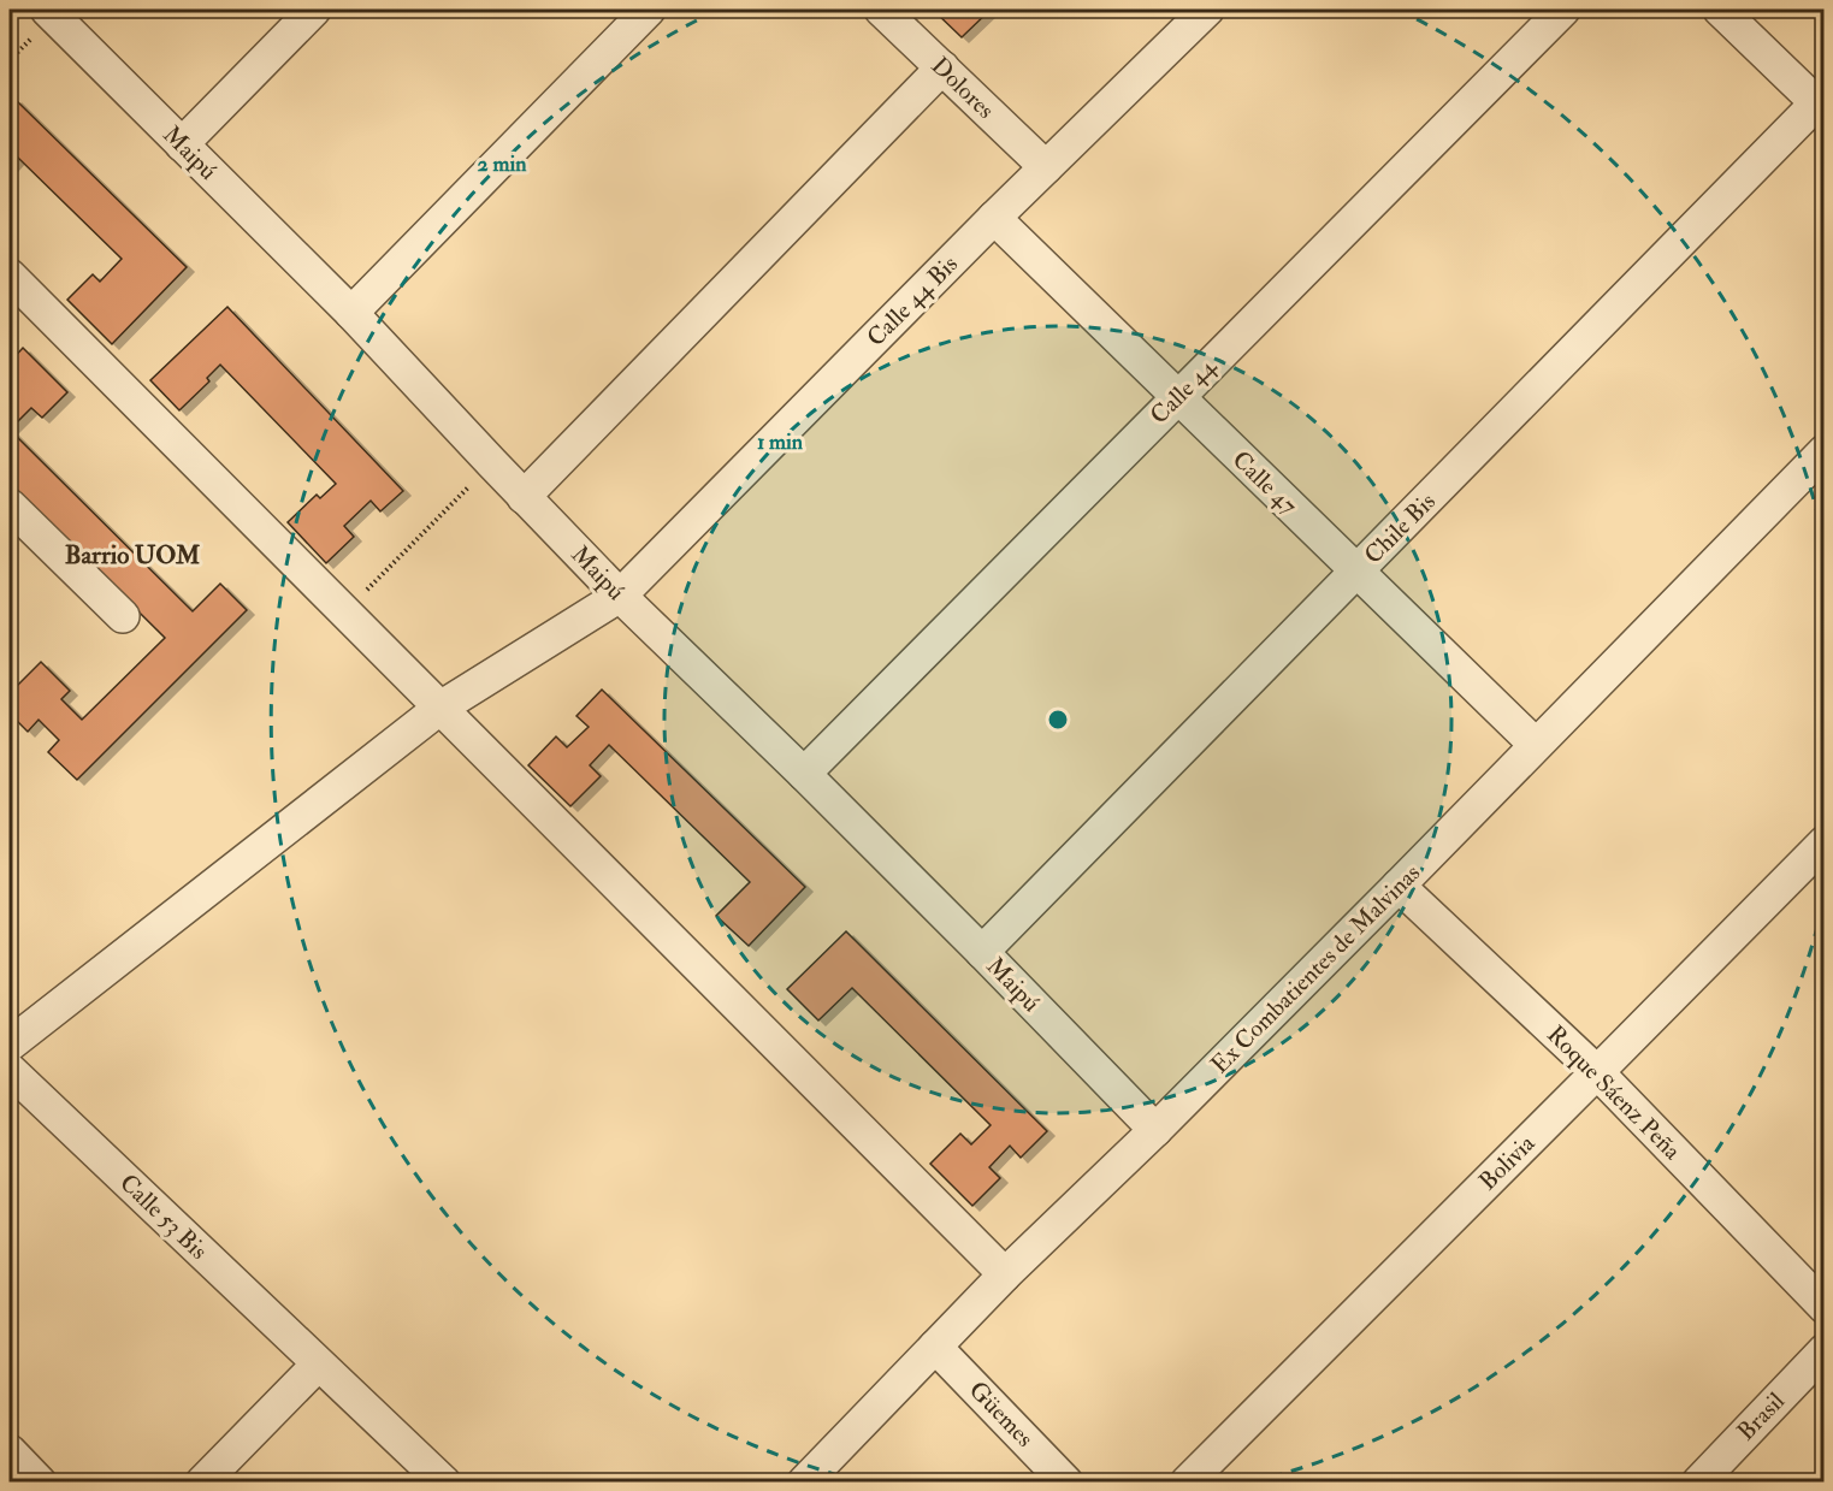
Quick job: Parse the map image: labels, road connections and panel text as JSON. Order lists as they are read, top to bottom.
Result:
{
  "streets": {
    "street": [
      "Dolores",
      "Maipú",
      "Calle 44 Bis",
      "Calle 44",
      "Calle 47",
      "Chile Bis",
      "Ex Combatientes de Malvinas",
      "Roque Sáenz Peña",
      "Bolivia",
      "Calle 53 Bis",
      "Güemes",
      "Brasil"
    ]
  },
  "crossings": [
    ["Dolores", "Calle 44 Bis"],
    ["Maipú", "Calle 44 Bis"],
    ["Maipú", "Calle 44"],
    ["Maipú", "Chile Bis"],
    ["Maipú", "Ex Combatientes de Malvinas"],
    ["Calle 44 Bis", "Calle 47"],
    ["Calle 44", "Calle 47"],
    ["Calle 47", "Chile Bis"],
    ["Calle 47", "Ex Combatientes de Malvinas"],
    ["Ex Combatientes de Malvinas", "Roque Sáenz Peña"],
    ["Ex Combatientes de Malvinas", "Güemes"],
    ["Roque Sáenz Peña", "Bolivia"]
  ],
  "districts": ["Barrio UOM"],
  "rings": ["2 min", "1 min"]
}
